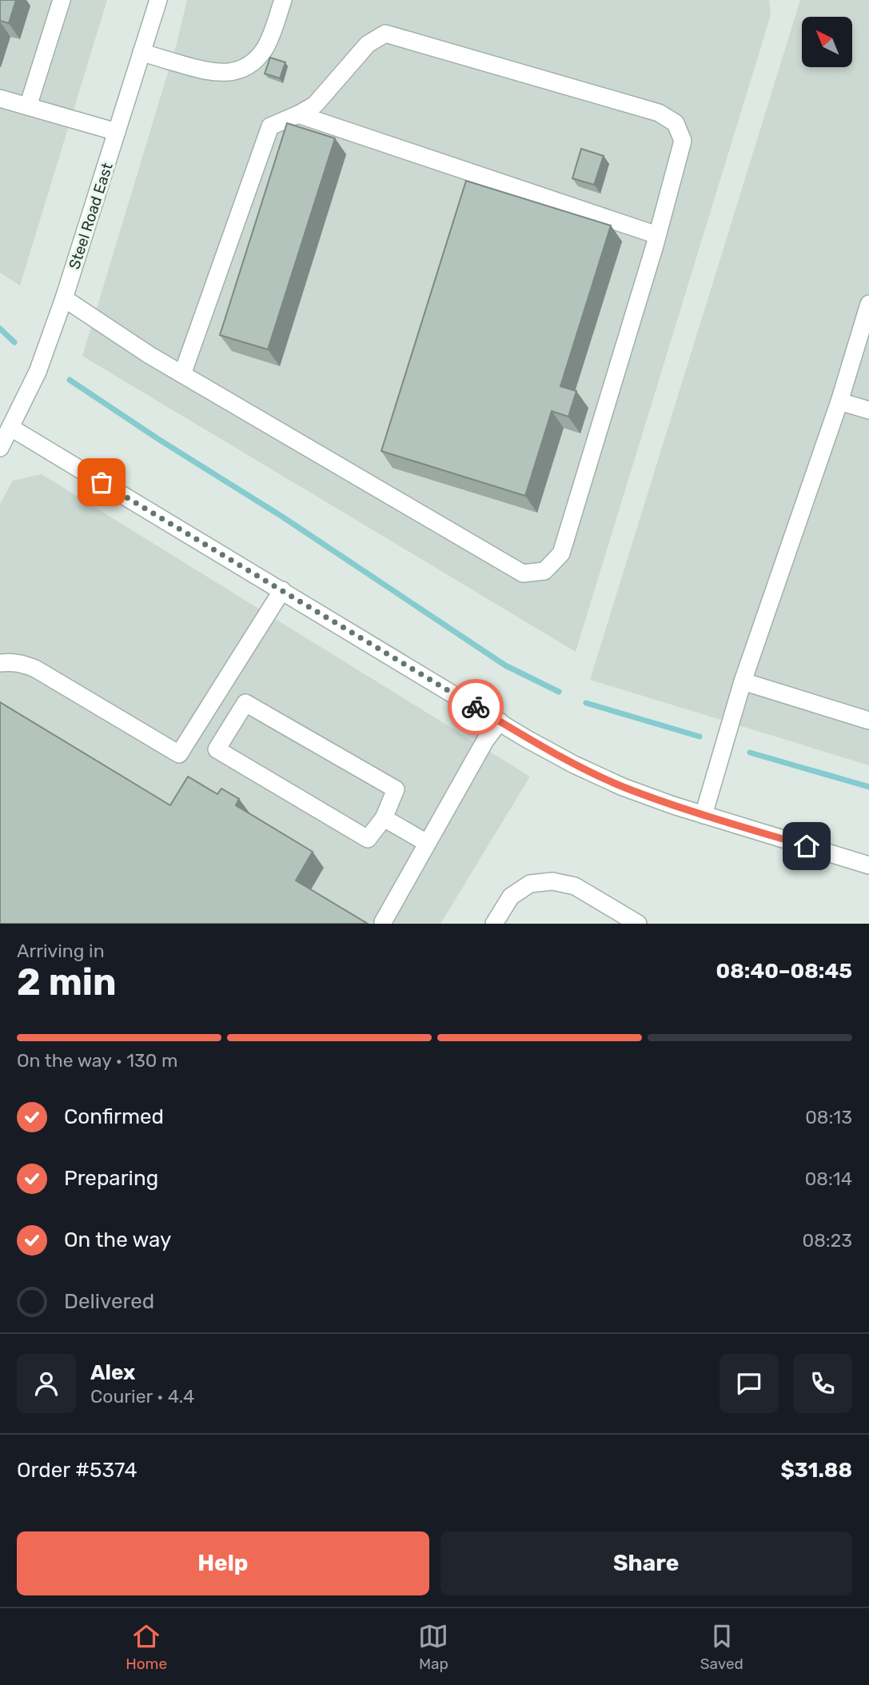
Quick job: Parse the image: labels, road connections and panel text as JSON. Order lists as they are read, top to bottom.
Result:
{
  "streets": {
    "street": ["Steel Road East"]
  },
  "north": "top left",
  "page": {
    "heading": ["2 min", "Arriving in", "08:40–08:45"],
    "panel": [
      "Alex",
      "Courier · 4.4",
      "Order #5374",
      "$31.88"
    ],
    "bar": "On the way · 130 m",
    "list": [
      ["Confirmed", "08:13"],
      ["Preparing", "08:14"],
      ["On the way", "08:23"],
      "Delivered"
    ],
    "buttons": ["Help", "Share"],
    "tabs": ["Home", "Map", "Saved"]
  }
}
